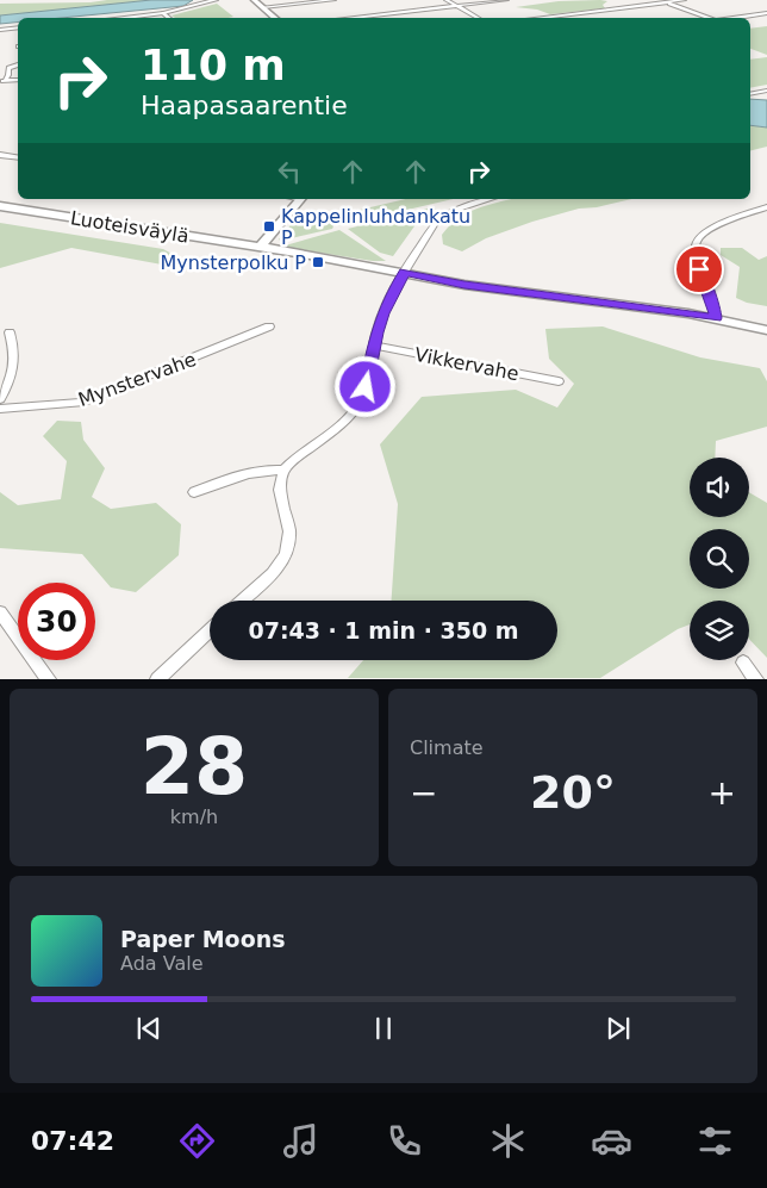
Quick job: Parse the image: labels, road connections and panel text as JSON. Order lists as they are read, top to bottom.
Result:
{
  "streets": {
    "main road": ["Luoteisväylä"],
    "street": ["Vikkervahe", "Mynstervahe"]
  },
  "places": {
    "transit": ["Kappelinluhdankatu P", "Mynsterpolku P"]
  },
  "page": {
    "turn": ["110 m", "Haapasaarentie"],
    "limit": "30",
    "trip": "07:43 · 1 min · 350 m",
    "tile": [
      ["28", "km/h"],
      "Climate"
    ],
    "heat": ["−", "20°", "+"],
    "song": ["Paper Moons", "Ada Vale"],
    "tabs": "07:42"
  }
}
